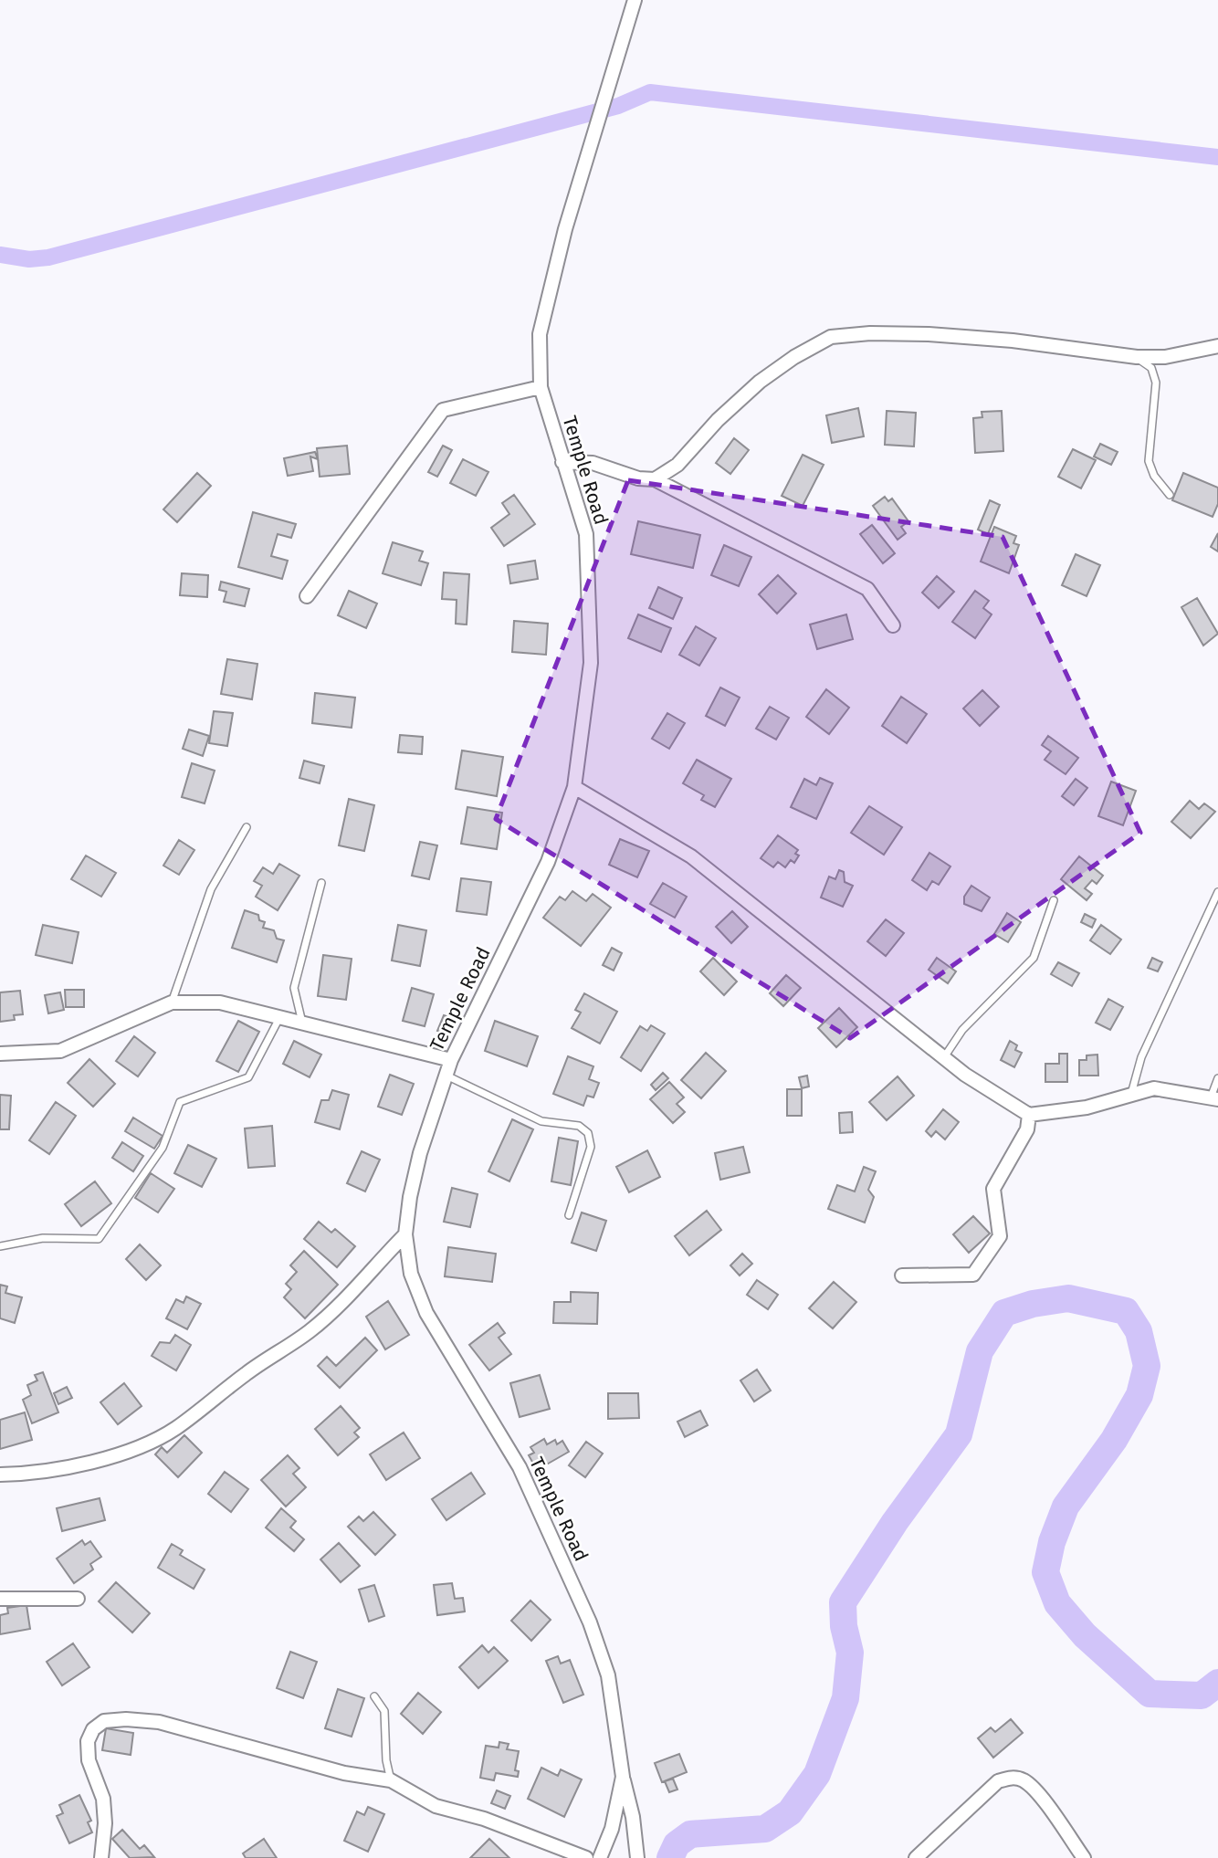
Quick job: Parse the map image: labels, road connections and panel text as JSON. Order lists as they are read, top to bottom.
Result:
{
  "streets": {
    "street": ["Temple Road"]
  }
}
